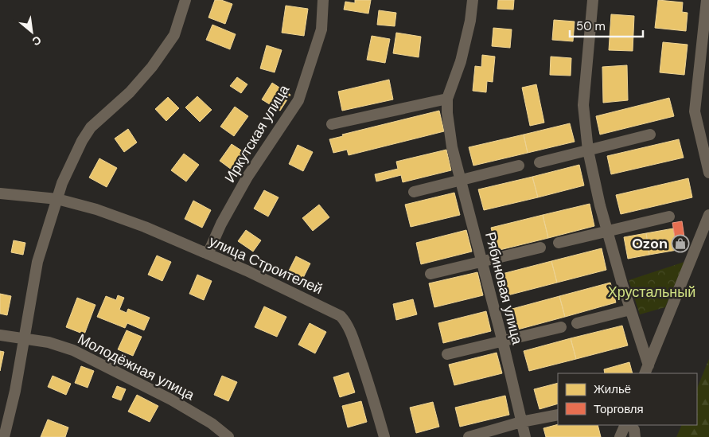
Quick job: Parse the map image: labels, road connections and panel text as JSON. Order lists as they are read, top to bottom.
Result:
{
  "streets": {
    "street": [
      "Иркутская улица",
      "улица Строителей",
      "Рябиновая улица",
      "Молодёжная улица"
    ]
  },
  "crossings": [
    ["Иркутская улица", "улица Строителей"]
  ],
  "parks": ["Хрустальный"],
  "places": {
    "shop": ["Ozon"]
  },
  "legend": ["Жильё", "Торговля"],
  "scale_bar": "50 m",
  "north": "bottom right"
}
